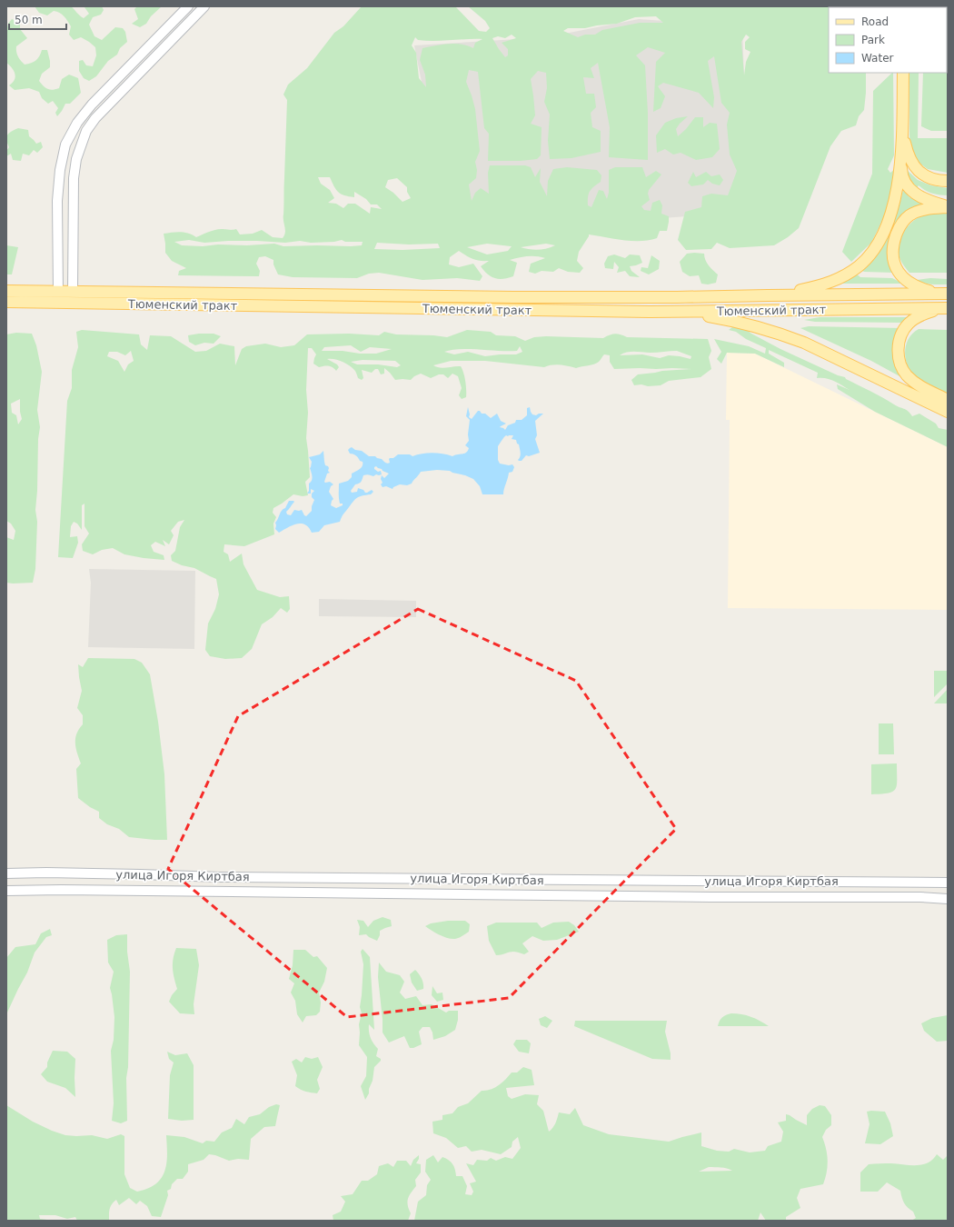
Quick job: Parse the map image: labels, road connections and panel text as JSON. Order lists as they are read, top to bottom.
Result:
{
  "streets": {
    "main road": ["Тюменский тракт"],
    "street": ["улица Игоря Киртбая"]
  },
  "legend": ["Road", "Park", "Water"],
  "scale_bar": "50 m"
}
